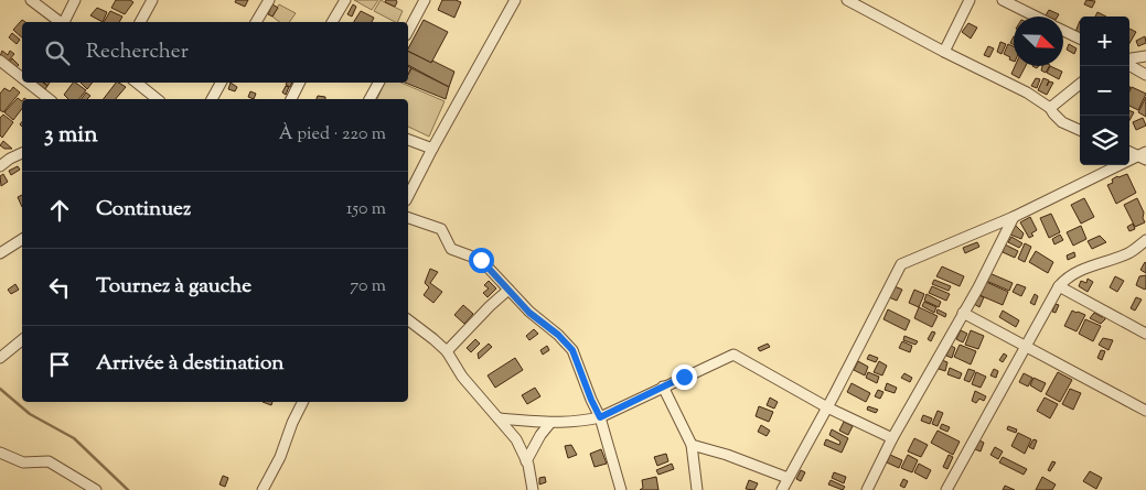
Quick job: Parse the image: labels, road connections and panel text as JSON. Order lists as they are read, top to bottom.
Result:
{
  "north": "bottom right",
  "page": {
    "map_buttons": ["+", "−"],
    "search": "Rechercher",
    "heading": ["3 min", "À pied · 220 m"],
    "list": [
      ["Continuez", "150 m"],
      ["Tournez à gauche", "70 m"],
      "Arrivée à destination"
    ]
  }
}
